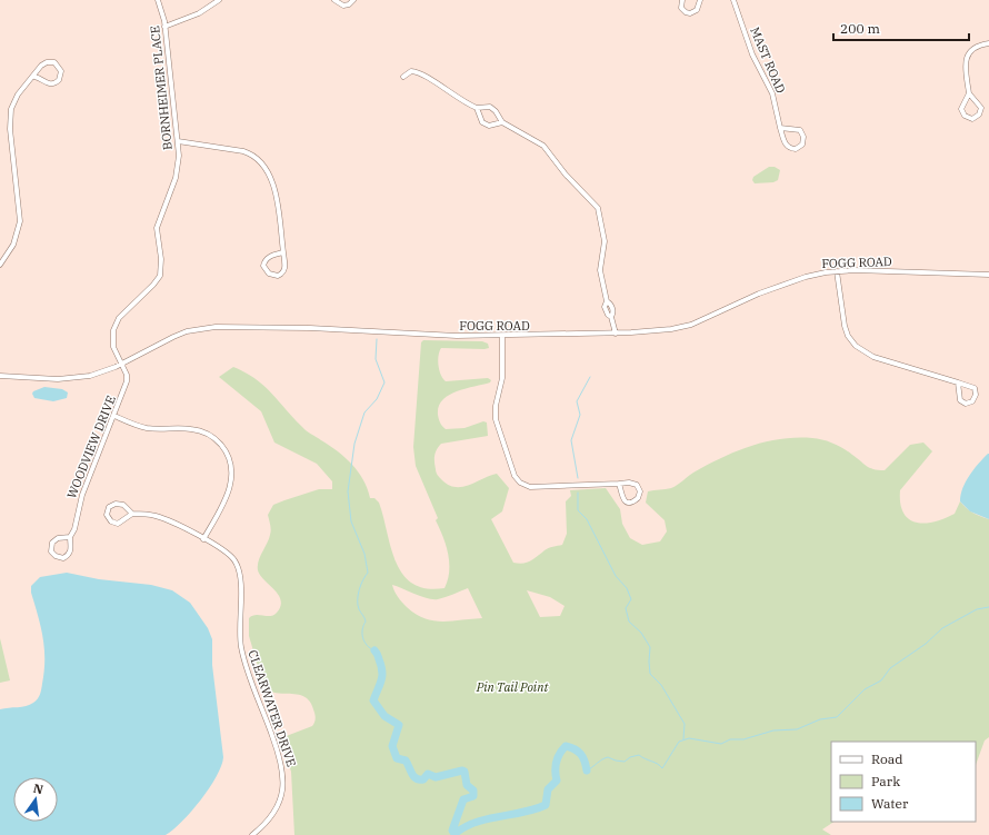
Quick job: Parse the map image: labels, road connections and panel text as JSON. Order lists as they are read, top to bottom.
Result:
{
  "streets": {
    "street": [
      "MAST ROAD",
      "BORNHEIMER PLACE",
      "FOGG ROAD",
      "WOODVIEW DRIVE",
      "CLEARWATER DRIVE"
    ]
  },
  "crossings": [
    ["BORNHEIMER PLACE", "FOGG ROAD"],
    ["BORNHEIMER PLACE", "WOODVIEW DRIVE"],
    ["FOGG ROAD", "WOODVIEW DRIVE"]
  ],
  "parks": ["Pin Tail Point"],
  "legend": ["Road", "Park", "Water"],
  "scale_bar": "200 m",
  "north": "top"
}
